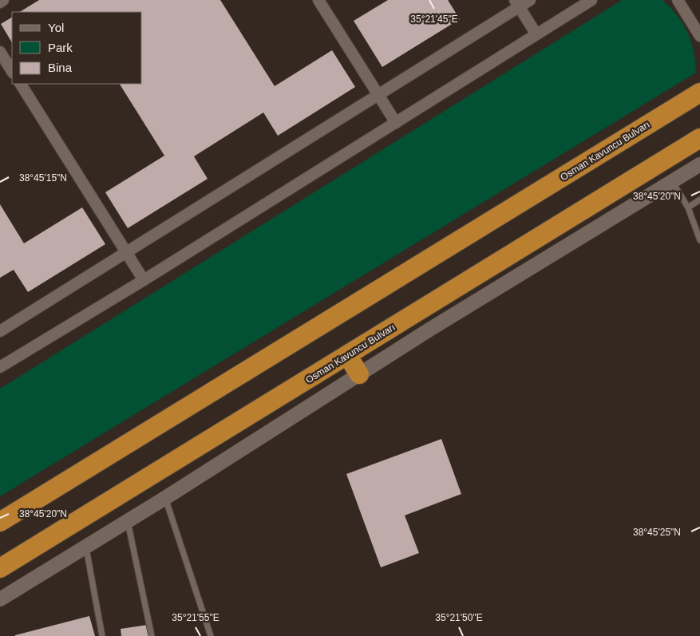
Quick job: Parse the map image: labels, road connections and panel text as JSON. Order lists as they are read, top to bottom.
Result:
{
  "streets": {
    "highway": ["Osman Kavuncu Bulvarı"]
  },
  "legend": ["Yol", "Park", "Bina"],
  "coordinates": [
    "35°21'45\"E",
    "38°45'15\"N",
    "38°45'20\"N",
    "38°45'25\"N",
    "35°21'55\"E",
    "35°21'50\"E"
  ]
}
